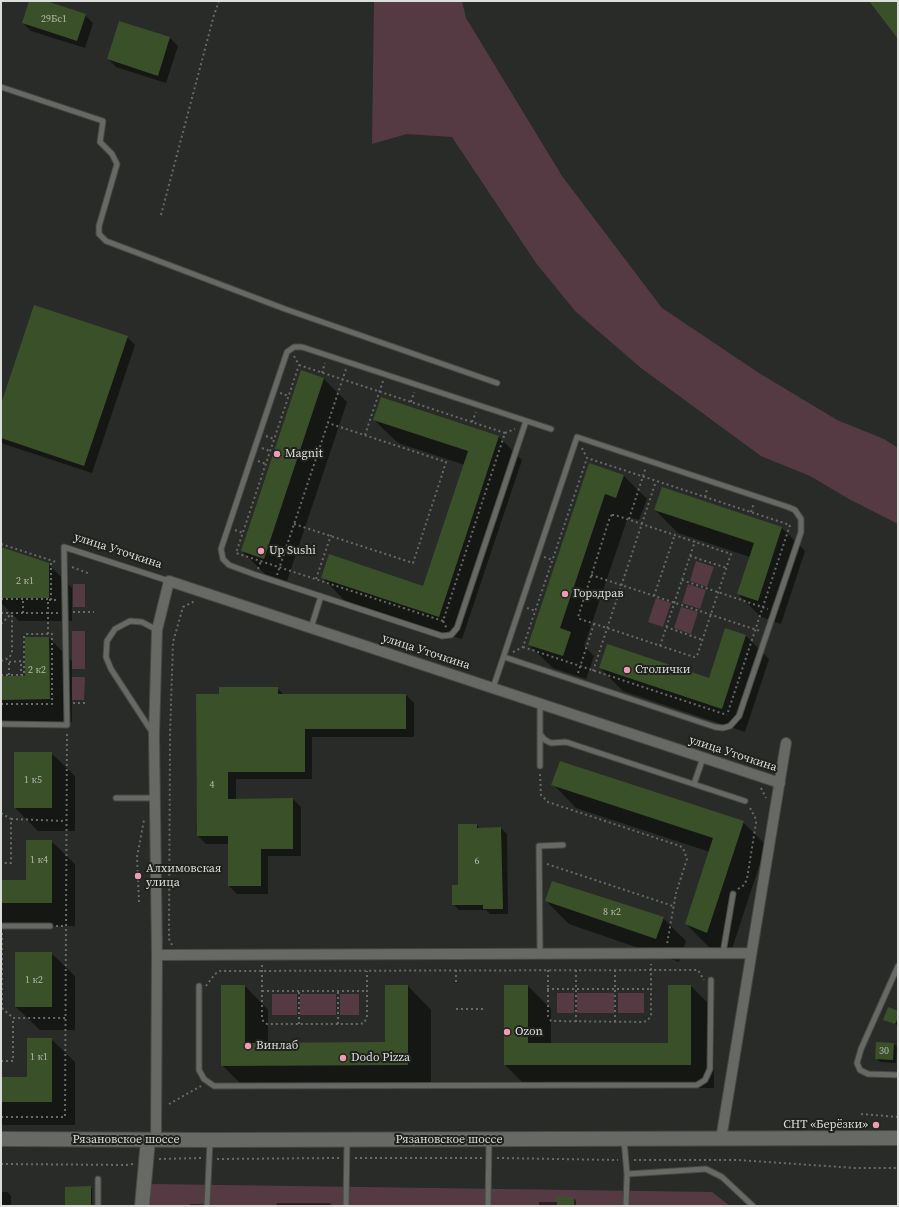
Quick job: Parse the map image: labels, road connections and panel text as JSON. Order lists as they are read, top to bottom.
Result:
{
  "streets": {
    "main road": ["Рязановское шоссе"],
    "street": ["улица Уточкина"]
  },
  "places": [
    "Magnit",
    "Up Sushi",
    "Горздрав",
    "Столички",
    "Алхимовская улица",
    "Ozon",
    "Винлаб",
    "Dodo Pizza",
    "СНТ «Берёзки»"
  ],
  "house_numbers": [
    "29Бс1",
    "2 к1",
    "2 к2",
    "1 к5",
    "4",
    "1 к4",
    "6",
    "8 к2",
    "1 к2",
    "30",
    "1 к1"
  ]
}
